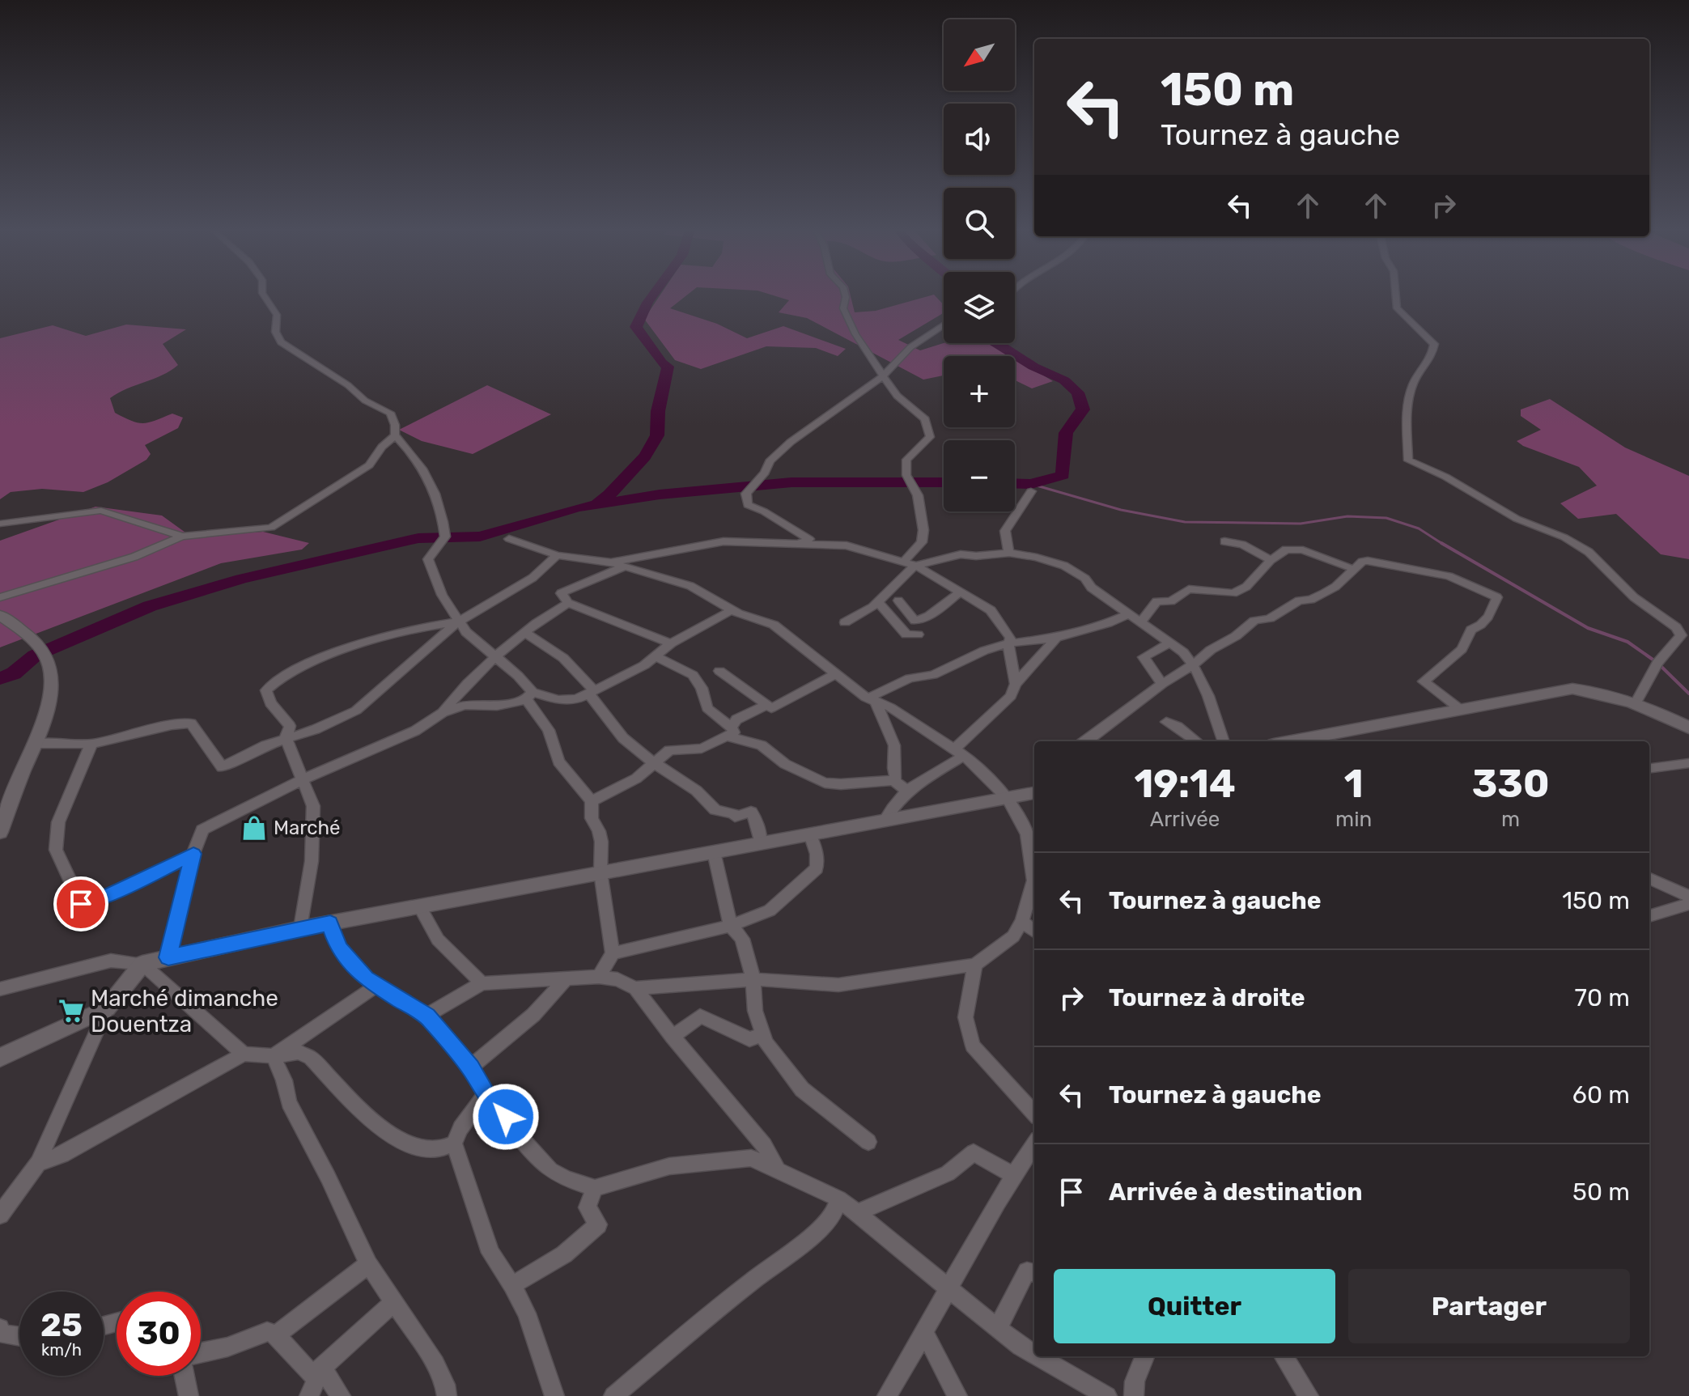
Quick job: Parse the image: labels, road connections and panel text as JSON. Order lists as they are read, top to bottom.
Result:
{
  "places": {
    "shop": ["Marché"],
    "supermarket": ["Marché dimanche Douentza"]
  },
  "north": "bottom left",
  "page": {
    "map_buttons": ["+", "−"],
    "turn": ["150 m", "Tournez à gauche"],
    "eta": [
      "19:14",
      "Arrivée",
      "1",
      "min",
      "330",
      "m"
    ],
    "list": [
      {
        "name": "Tournez à gauche",
        "value": "150 m"
      },
      {
        "name": "Tournez à droite",
        "value": "70 m"
      },
      {
        "name": "Tournez à gauche",
        "value": "60 m"
      },
      {
        "name": "Arrivée à destination",
        "value": "50 m"
      }
    ],
    "buttons": ["Quitter", "Partager"],
    "speed": "25 km/h",
    "limit": "30"
  }
}
